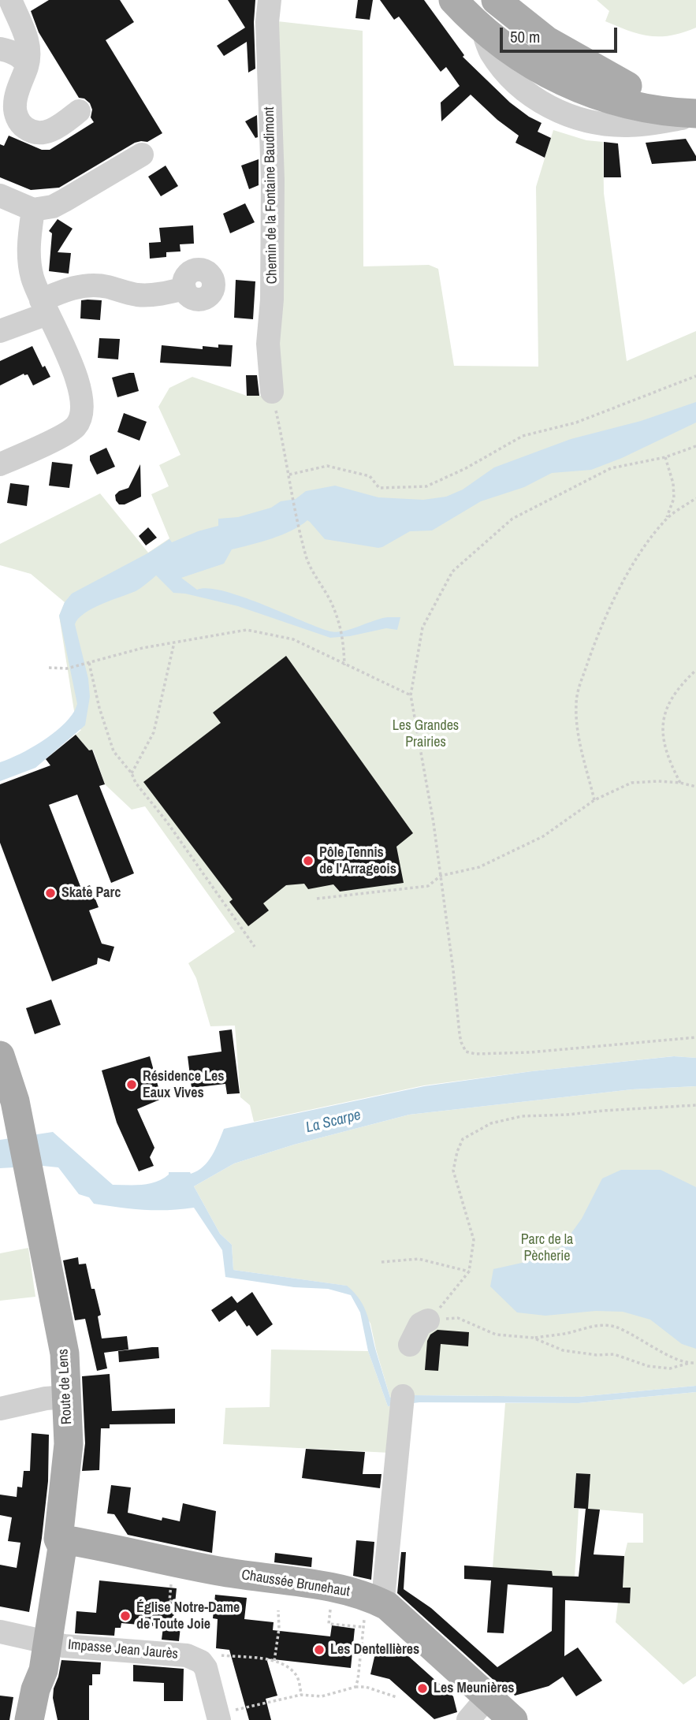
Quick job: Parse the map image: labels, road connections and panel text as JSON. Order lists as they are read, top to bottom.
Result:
{
  "streets": {
    "main road": ["Route de Lens", "Chaussée Brunehaut"],
    "street": ["Chemin de la Fontaine Baudimont", "Impasse Jean Jaurès"]
  },
  "crossings": [
    ["Route de Lens", "Chaussée Brunehaut"],
    ["Route de Lens", "Impasse Jean Jaurès"]
  ],
  "water": ["La Scarpe"],
  "parks": ["Les Grandes Prairies", "Parc de la Pècherie"],
  "places": [
    "Pôle Tennis de l'Arrageois",
    "Skate Parc",
    "Résidence Les Eaux Vives",
    "Église Notre-Dame de Toute Joie",
    "Les Dentellières",
    "Les Meunières"
  ],
  "scale_bar": "50 m"
}
